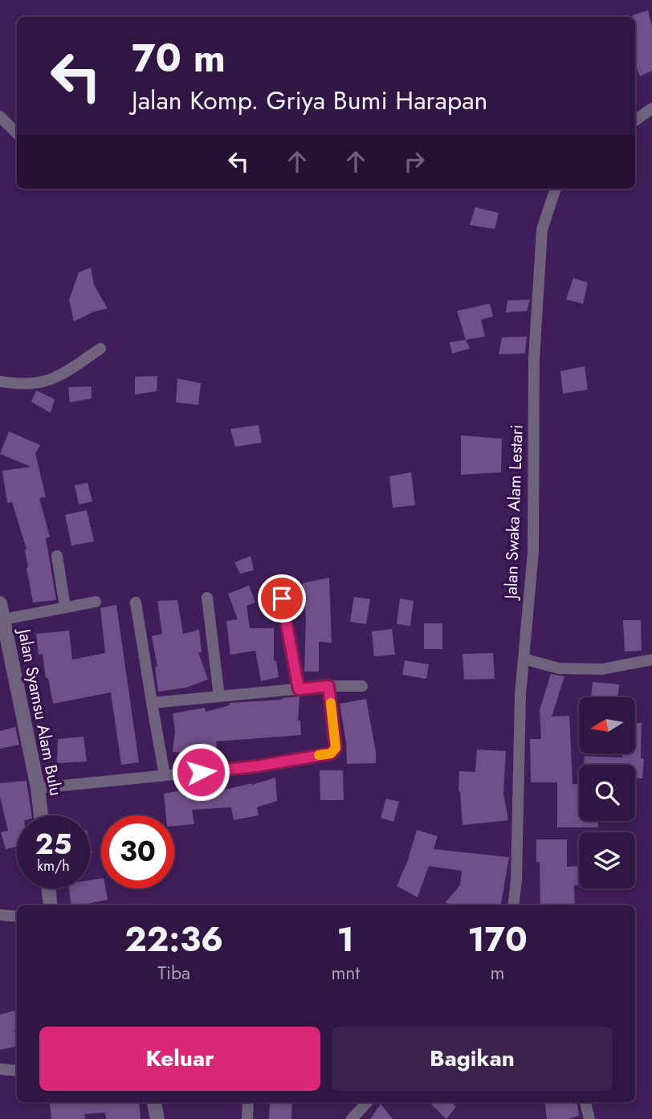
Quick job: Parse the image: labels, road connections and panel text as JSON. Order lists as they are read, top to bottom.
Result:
{
  "streets": {
    "street": ["Jalan Swaka Alam Lestari", "Jalan Syamsu Alam Bulu"]
  },
  "north": "left",
  "page": {
    "turn": ["70 m", "Jalan Komp. Griya Bumi Harapan"],
    "speed": "25 km/h",
    "limit": "30",
    "eta": [
      "22:36",
      "Tiba",
      "1",
      "mnt",
      "170",
      "m"
    ],
    "buttons": ["Keluar", "Bagikan"]
  }
}
